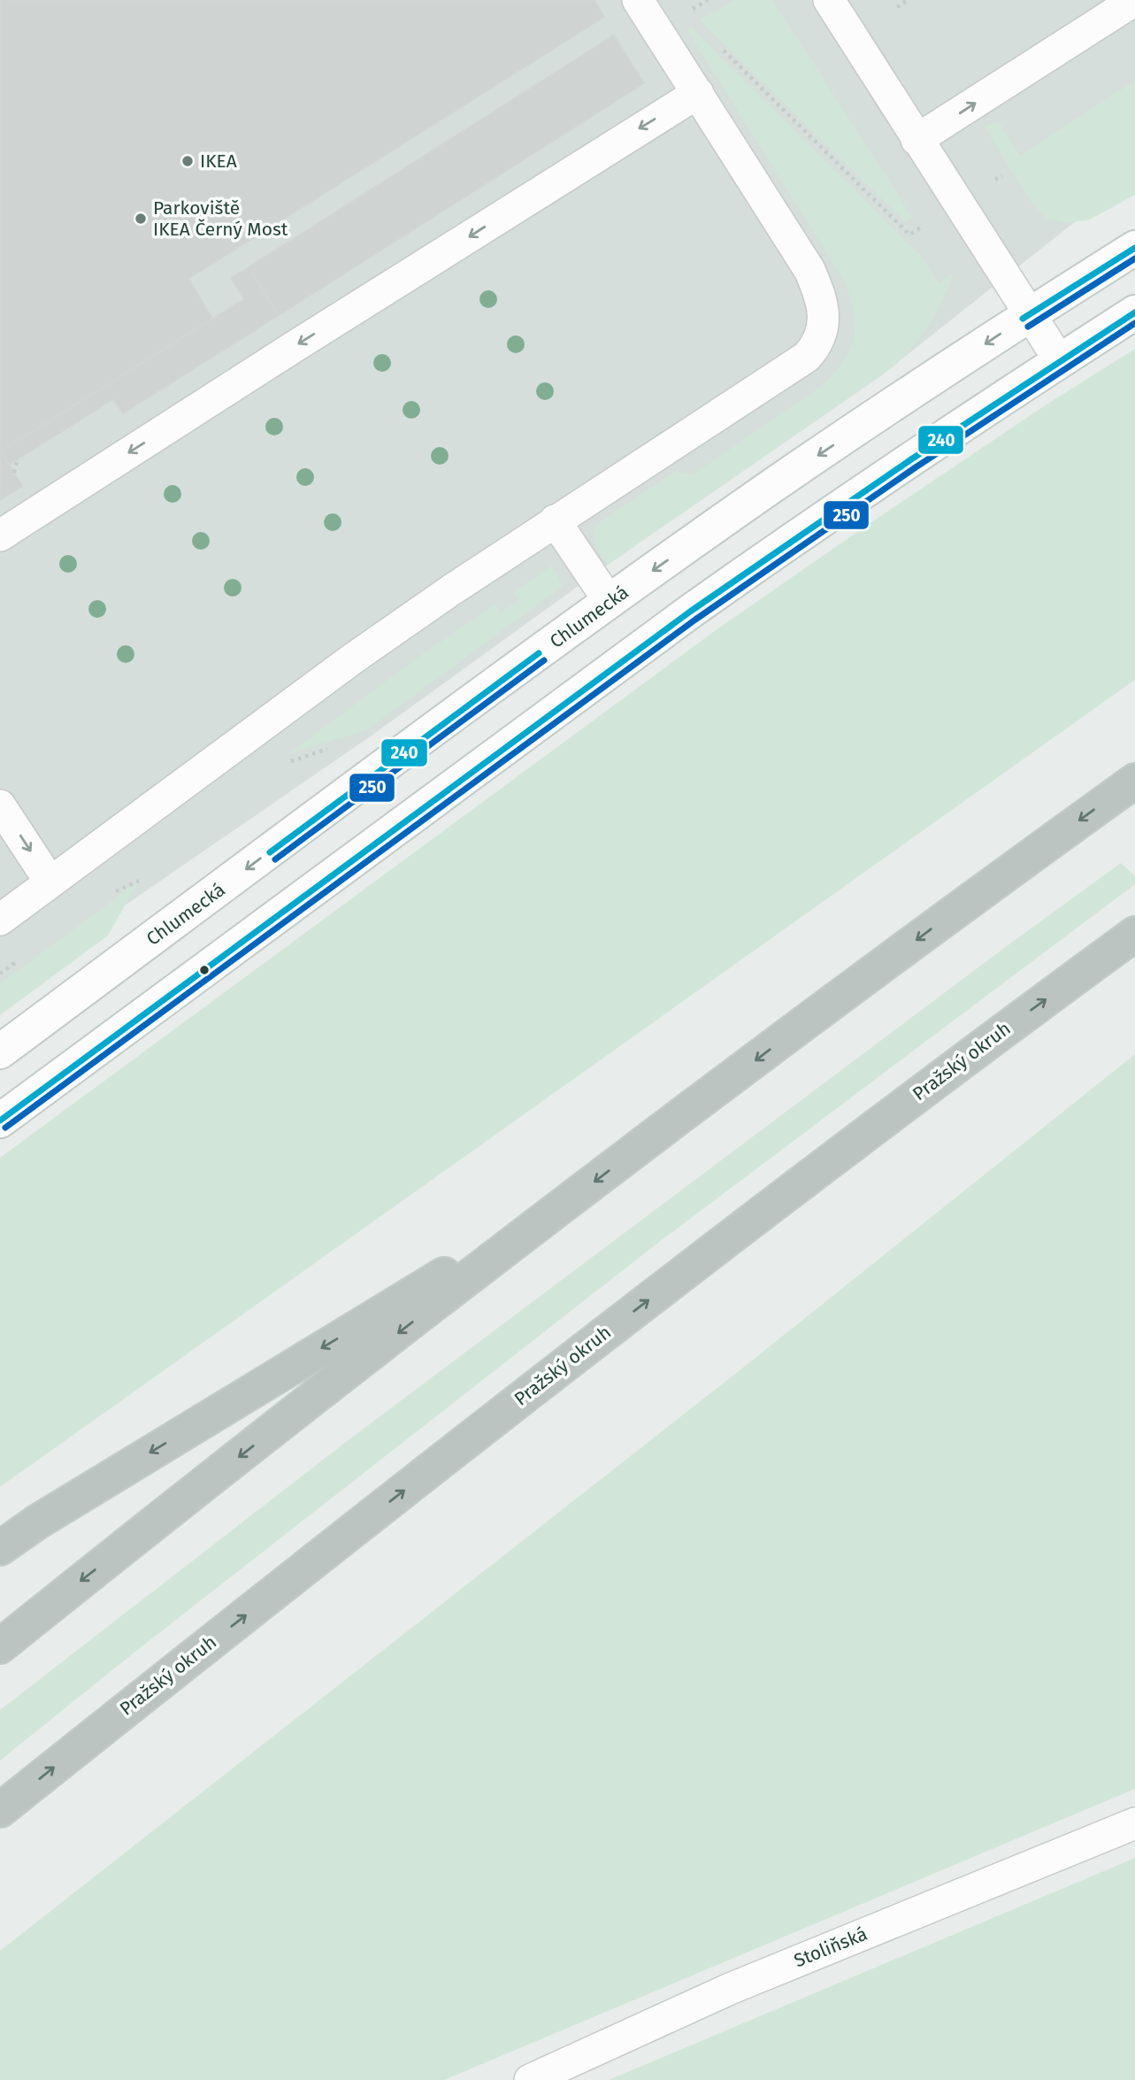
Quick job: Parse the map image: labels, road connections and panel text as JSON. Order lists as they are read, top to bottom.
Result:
{
  "streets": {
    "highway": ["Pražský okruh"],
    "main road": ["Chlumecká"],
    "lane": ["Stoliňská"]
  },
  "places": ["IKEA", "Parkoviště IKEA Černý Most"],
  "lines": ["transit line 240", "transit line 250"]
}
